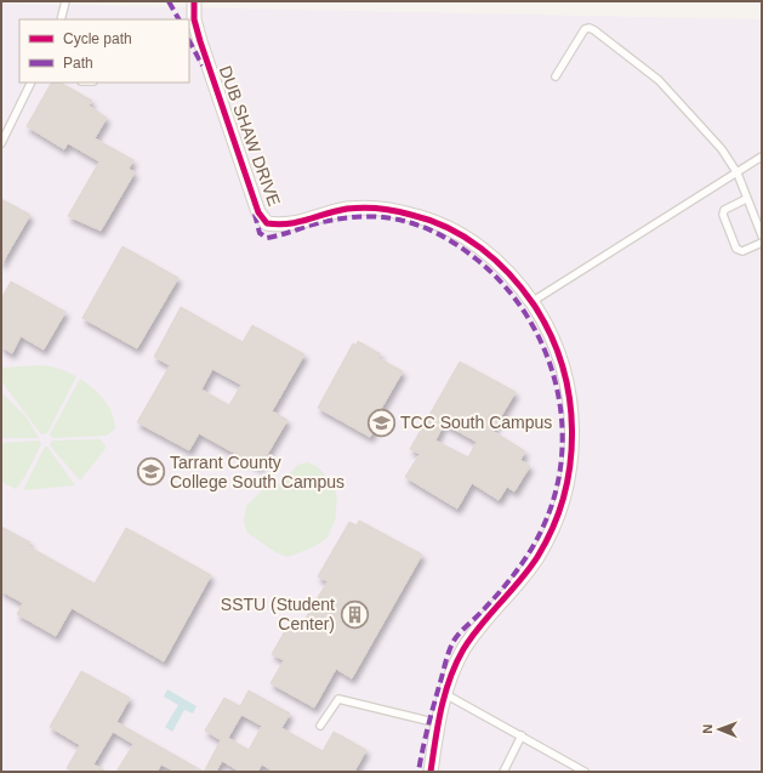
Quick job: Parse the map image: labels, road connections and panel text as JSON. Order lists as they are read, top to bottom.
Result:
{
  "streets": {
    "street": ["DUB SHAW DRIVE"]
  },
  "places": {
    "school or university": ["TCC South Campus", "Tarrant County College South Campus"],
    "building": ["SSTU (Student Center)"]
  },
  "legend": ["Cycle path", "Path"],
  "north": "left"
}
